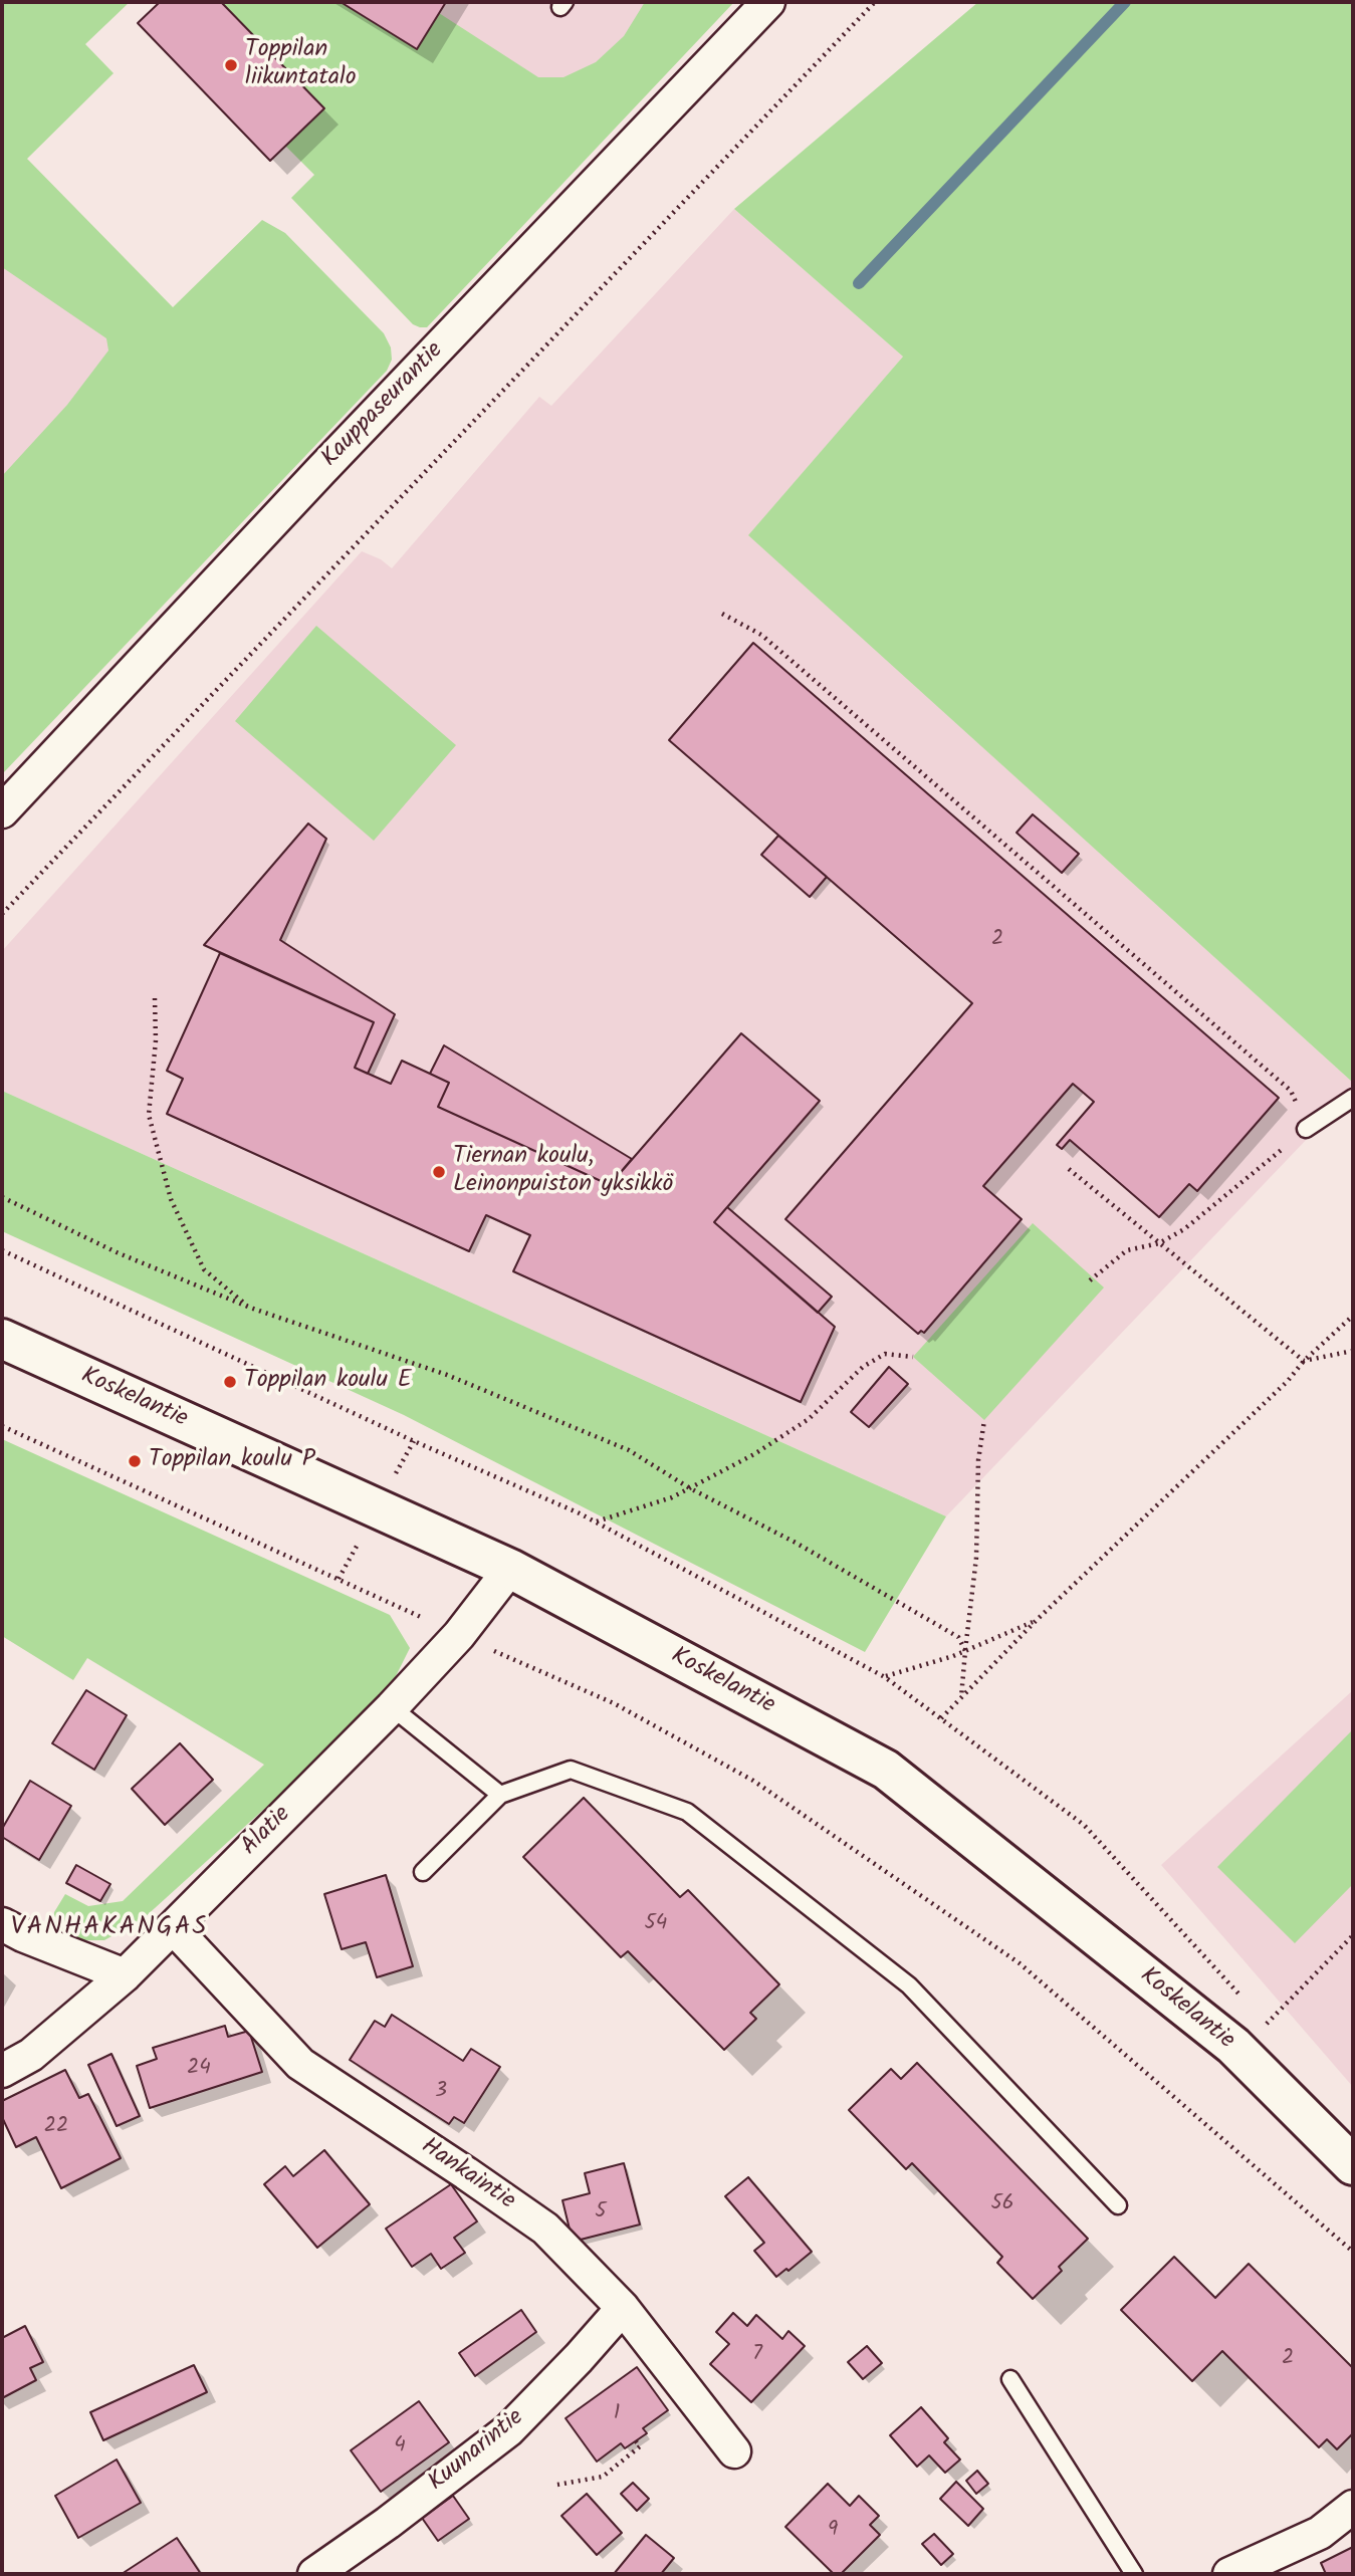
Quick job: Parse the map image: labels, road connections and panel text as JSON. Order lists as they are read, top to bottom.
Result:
{
  "streets": {
    "main road": ["Koskelantie"],
    "street": [
      "Kauppaseurantie",
      "Alatie",
      "Hankaintie",
      "Kuunarintie"
    ]
  },
  "crossings": [
    ["Koskelantie", "Alatie"],
    ["Alatie", "Hankaintie"],
    ["Hankaintie", "Kuunarintie"]
  ],
  "districts": ["VANHAKANGAS"],
  "places": [
    "Toppilan liikuntatalo",
    "Tiernan koulu, Leinonpuiston yksikkö",
    "Toppilan koulu E",
    "Toppilan koulu P"
  ],
  "house_numbers": [
    "2",
    "54",
    "24",
    "3",
    "22",
    "56",
    "5",
    "7",
    "2",
    "1",
    "4",
    "9"
  ]
}
